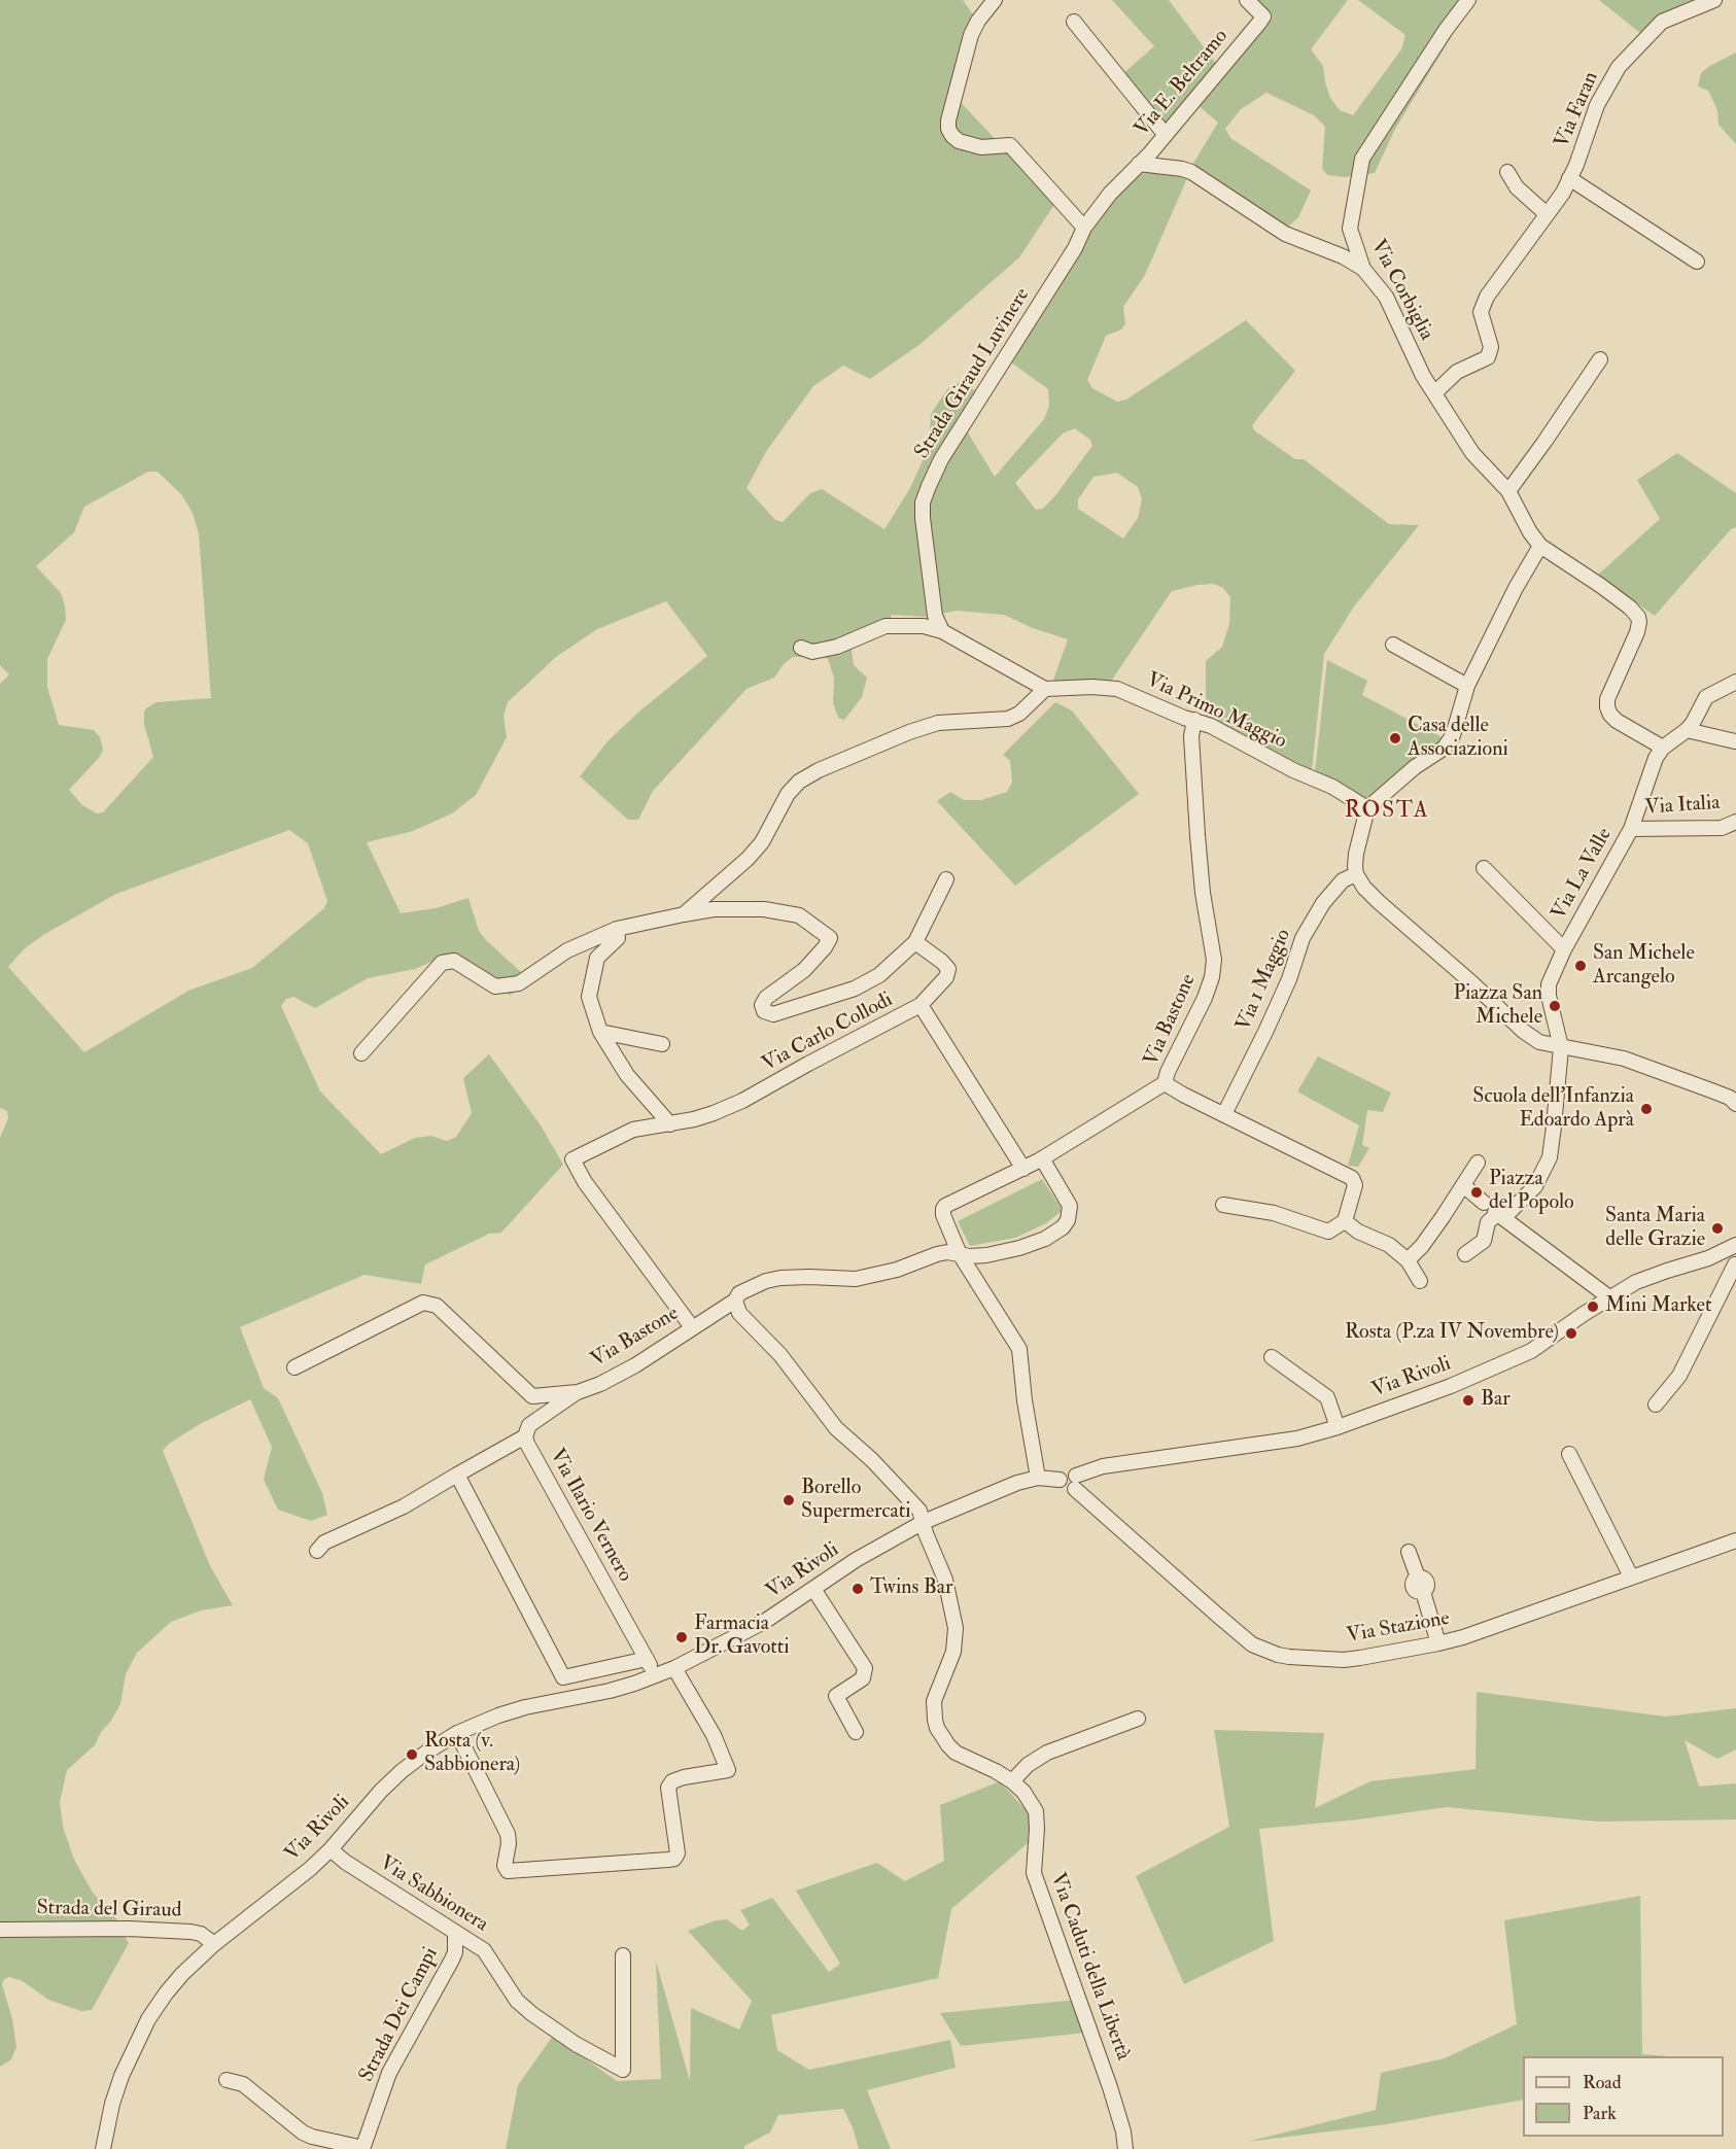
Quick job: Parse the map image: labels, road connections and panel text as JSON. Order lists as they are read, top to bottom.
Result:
{
  "streets": {
    "street": [
      "Via E. Beltramo",
      "Via Faran",
      "Via Corbiglia",
      "Strada Giraud Luvinere",
      "Via Primo Maggio",
      "Via Italia",
      "Via La Valle",
      "Via 1 Maggio",
      "Via Bastone",
      "Via Carlo Collodi",
      "Via Rivoli",
      "Via Ilario Vernero",
      "Via Stazione",
      "Via Sabbionera",
      "Strada del Giraud",
      "Via Caduti della Libertà",
      "Strada Dei Campi"
    ]
  },
  "crossings": [
    ["Via E. Beltramo", "Strada Giraud Luvinere"],
    ["Via Faran", "Via Corbiglia"],
    ["Via Corbiglia", "Via La Valle"],
    ["Via Primo Maggio", "Via Bastone"],
    ["Via Italia", "Via La Valle"],
    ["Via Bastone", "Via Carlo Collodi"],
    ["Via Bastone", "Via Ilario Vernero"],
    ["Via Bastone", "Via Caduti della Libertà"],
    ["Via Rivoli", "Via Ilario Vernero"],
    ["Via Rivoli", "Via Stazione"],
    ["Via Rivoli", "Via Sabbionera"],
    ["Via Rivoli", "Strada del Giraud"],
    ["Via Rivoli", "Via Caduti della Libertà"],
    ["Via Sabbionera", "Strada Dei Campi"]
  ],
  "districts": ["ROSTA"],
  "places": [
    "Casa delle Associazioni",
    "San Michele Arcangelo",
    "Piazza San Michele",
    "Scuola dell'Infanzia Edoardo Aprà",
    "Piazza del Popolo",
    "Santa Maria delle Grazie",
    "Mini Market",
    "Rosta (P.za IV Novembre)",
    "Bar",
    "Borello Supermercati",
    "Twins Bar",
    "Farmacia Dr. Gavotti",
    "Rosta (v. Sabbionera)"
  ],
  "legend": ["Road", "Park"]
}
